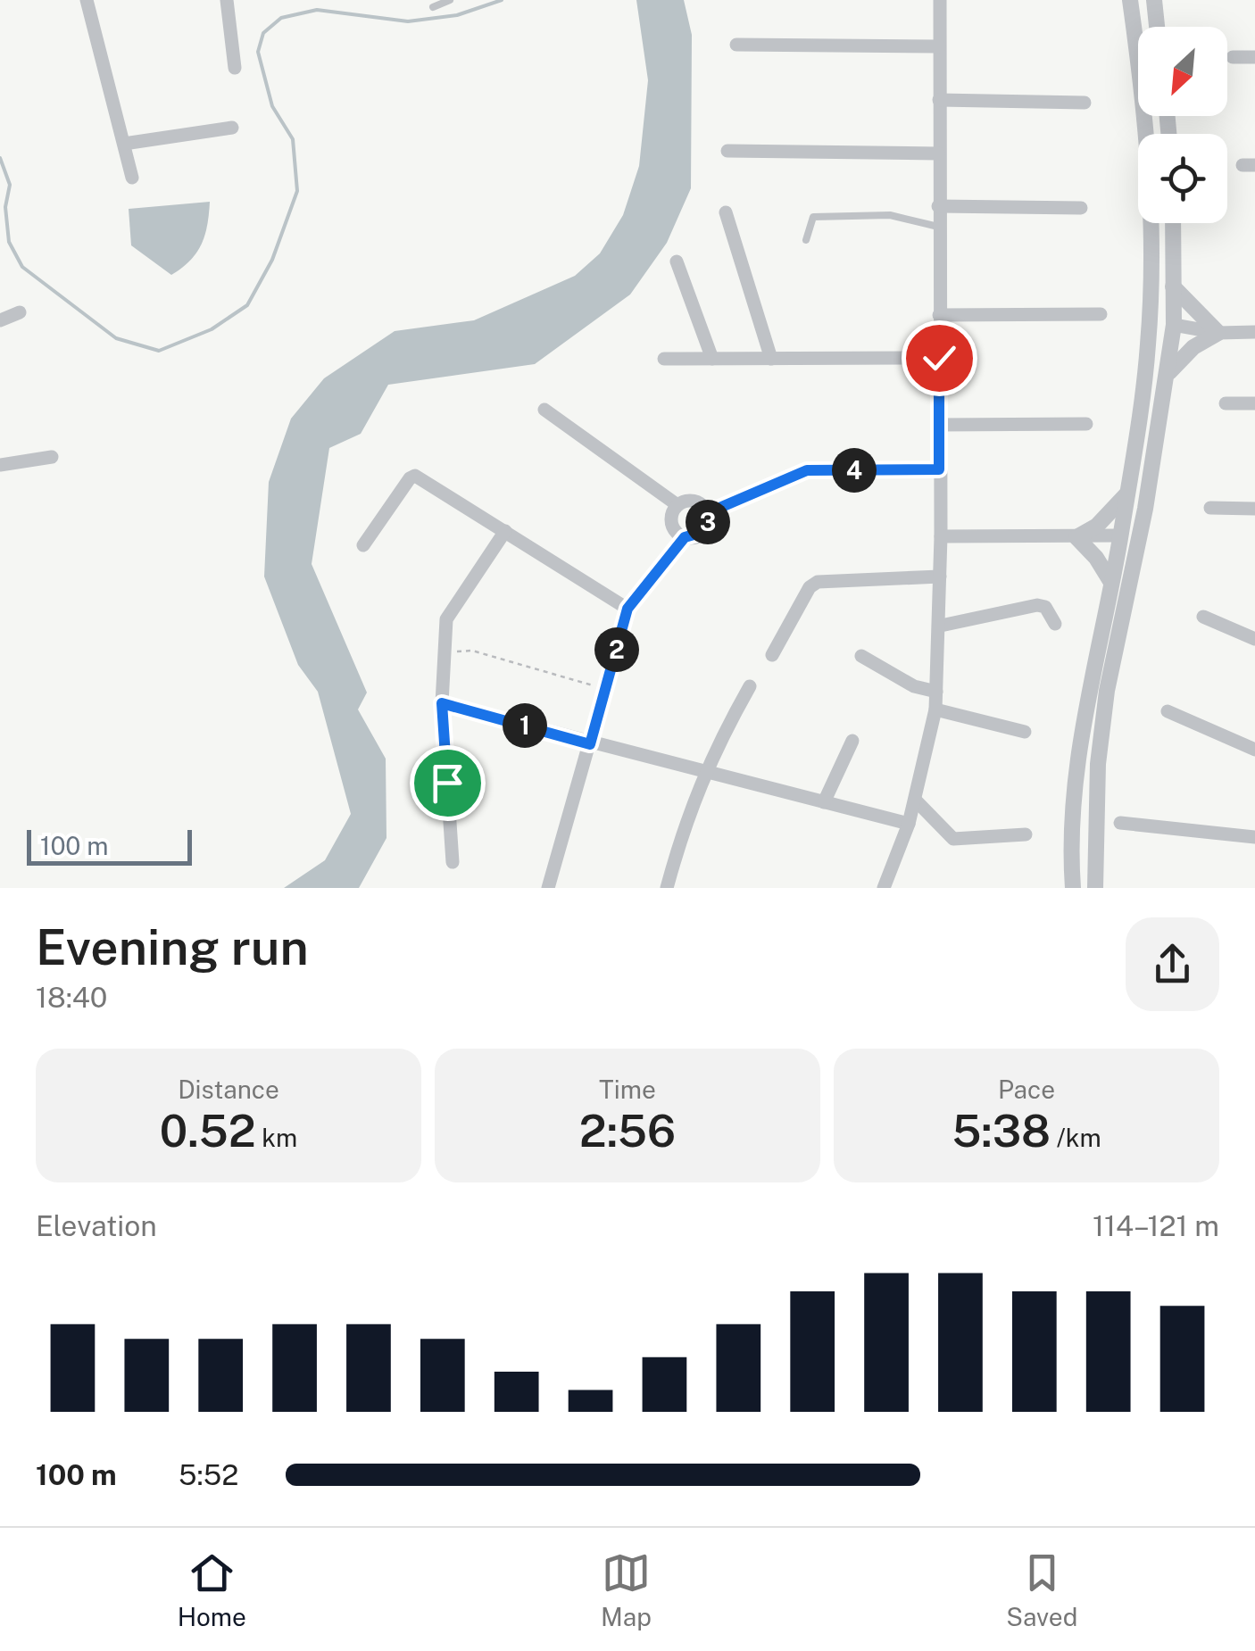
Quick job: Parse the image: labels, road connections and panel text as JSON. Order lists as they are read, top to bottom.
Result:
{
  "scale_bar": "100 m",
  "north": "bottom left",
  "page": {
    "pins": [
      "4",
      "3",
      "2",
      "1"
    ],
    "scale": "100 m",
    "heading": ["Evening run", "18:40"],
    "stats": [
      ["Distance", "0.52 km"],
      ["Time", "2:56"],
      ["Pace", "5:38 /km"]
    ],
    "chart": ["Elevation", "114–121 m"],
    "list": [
      {
        "name": "100 m",
        "note": "5:52"
      }
    ],
    "tabs": ["Home", "Map", "Saved"]
  }
}
